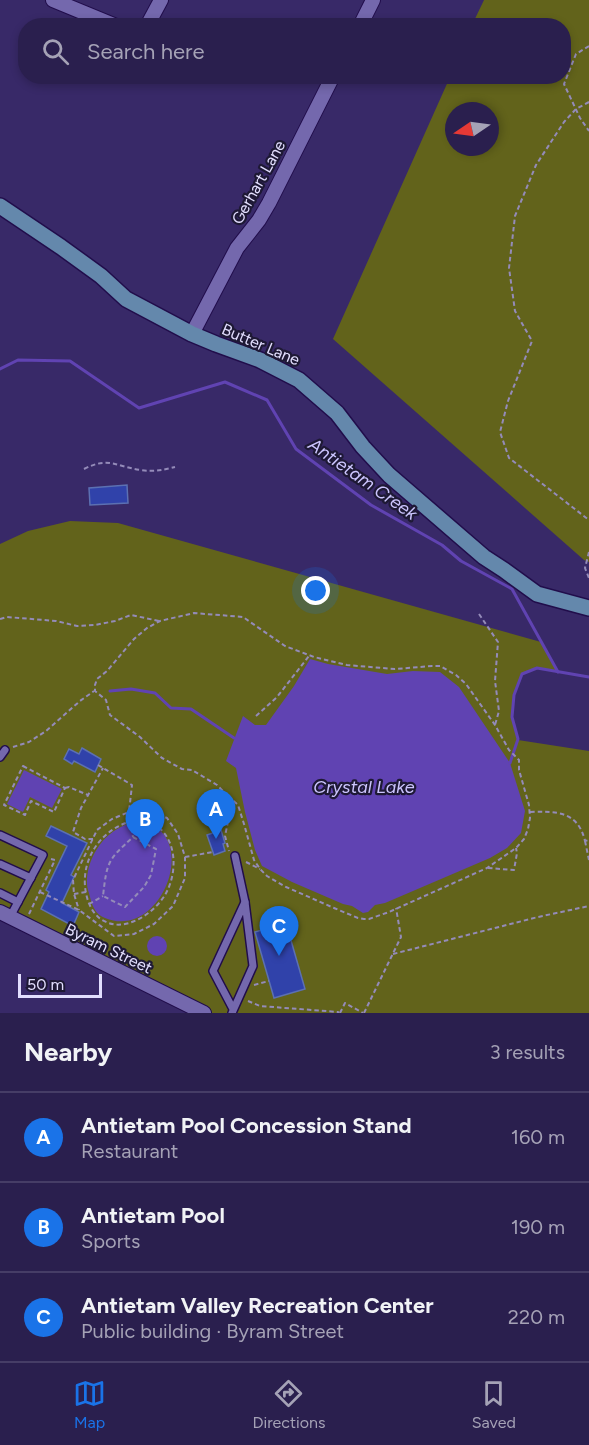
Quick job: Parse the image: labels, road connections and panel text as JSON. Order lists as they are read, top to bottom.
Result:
{
  "streets": {
    "street": ["Gerhart Lane", "Butter Lane", "Byram Street"]
  },
  "crossings": [
    ["Gerhart Lane", "Butter Lane"]
  ],
  "water": ["Antietam Creek", "Crystal Lake"],
  "scale_bar": "50 m",
  "north": "left",
  "page": {
    "search": "Search here",
    "pins": ["A", "B", "C"],
    "scale": "50 m",
    "heading": ["Nearby", "3 results"],
    "list": [
      {
        "mark": "A",
        "name": "Antietam Pool Concession Stand",
        "note": "Restaurant",
        "value": "160 m"
      },
      {
        "mark": "B",
        "name": "Antietam Pool",
        "note": "Sports",
        "value": "190 m"
      },
      {
        "mark": "C",
        "name": "Antietam Valley Recreation Center",
        "note": "Public building · Byram Street",
        "value": "220 m"
      }
    ],
    "nav": ["Map", "Directions", "Saved"]
  }
}
